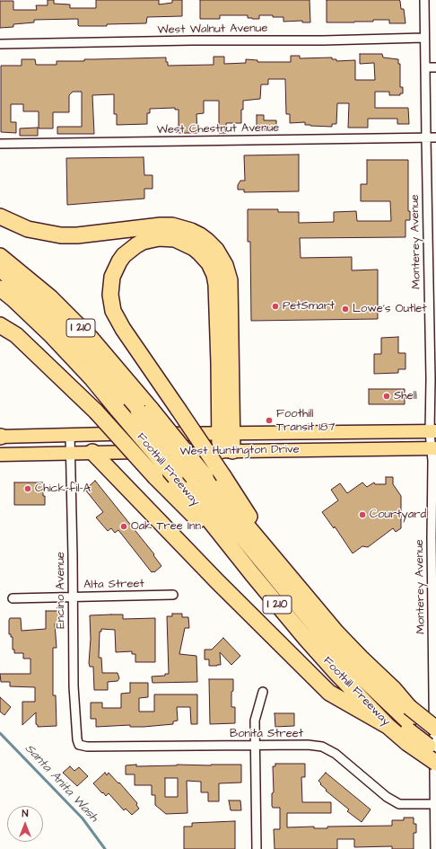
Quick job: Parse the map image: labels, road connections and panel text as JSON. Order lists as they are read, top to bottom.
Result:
{
  "streets": {
    "highway": ["I 210", "Foothill Freeway"],
    "main road": ["West Huntington Drive"],
    "street": [
      "West Walnut Avenue",
      "West Chestnut Avenue",
      "Monterey Avenue",
      "Alta Street",
      "Encino Avenue",
      "Bonita Street"
    ]
  },
  "crossings": [
    ["West Walnut Avenue", "Monterey Avenue"],
    ["West Chestnut Avenue", "Monterey Avenue"],
    ["Monterey Avenue", "West Huntington Drive"],
    ["Monterey Avenue", "Bonita Street"],
    ["West Huntington Drive", "Encino Avenue"],
    ["Alta Street", "Encino Avenue"],
    ["Encino Avenue", "Bonita Street"]
  ],
  "water": ["Santa Anita Wash"],
  "places": [
    "PetSmart",
    "Lowe's Outlet",
    "Shell",
    "Foothill Transit 187",
    "Chick-fil-A",
    "Courtyard",
    "Oak Tree Inn"
  ],
  "north": "top"
}
